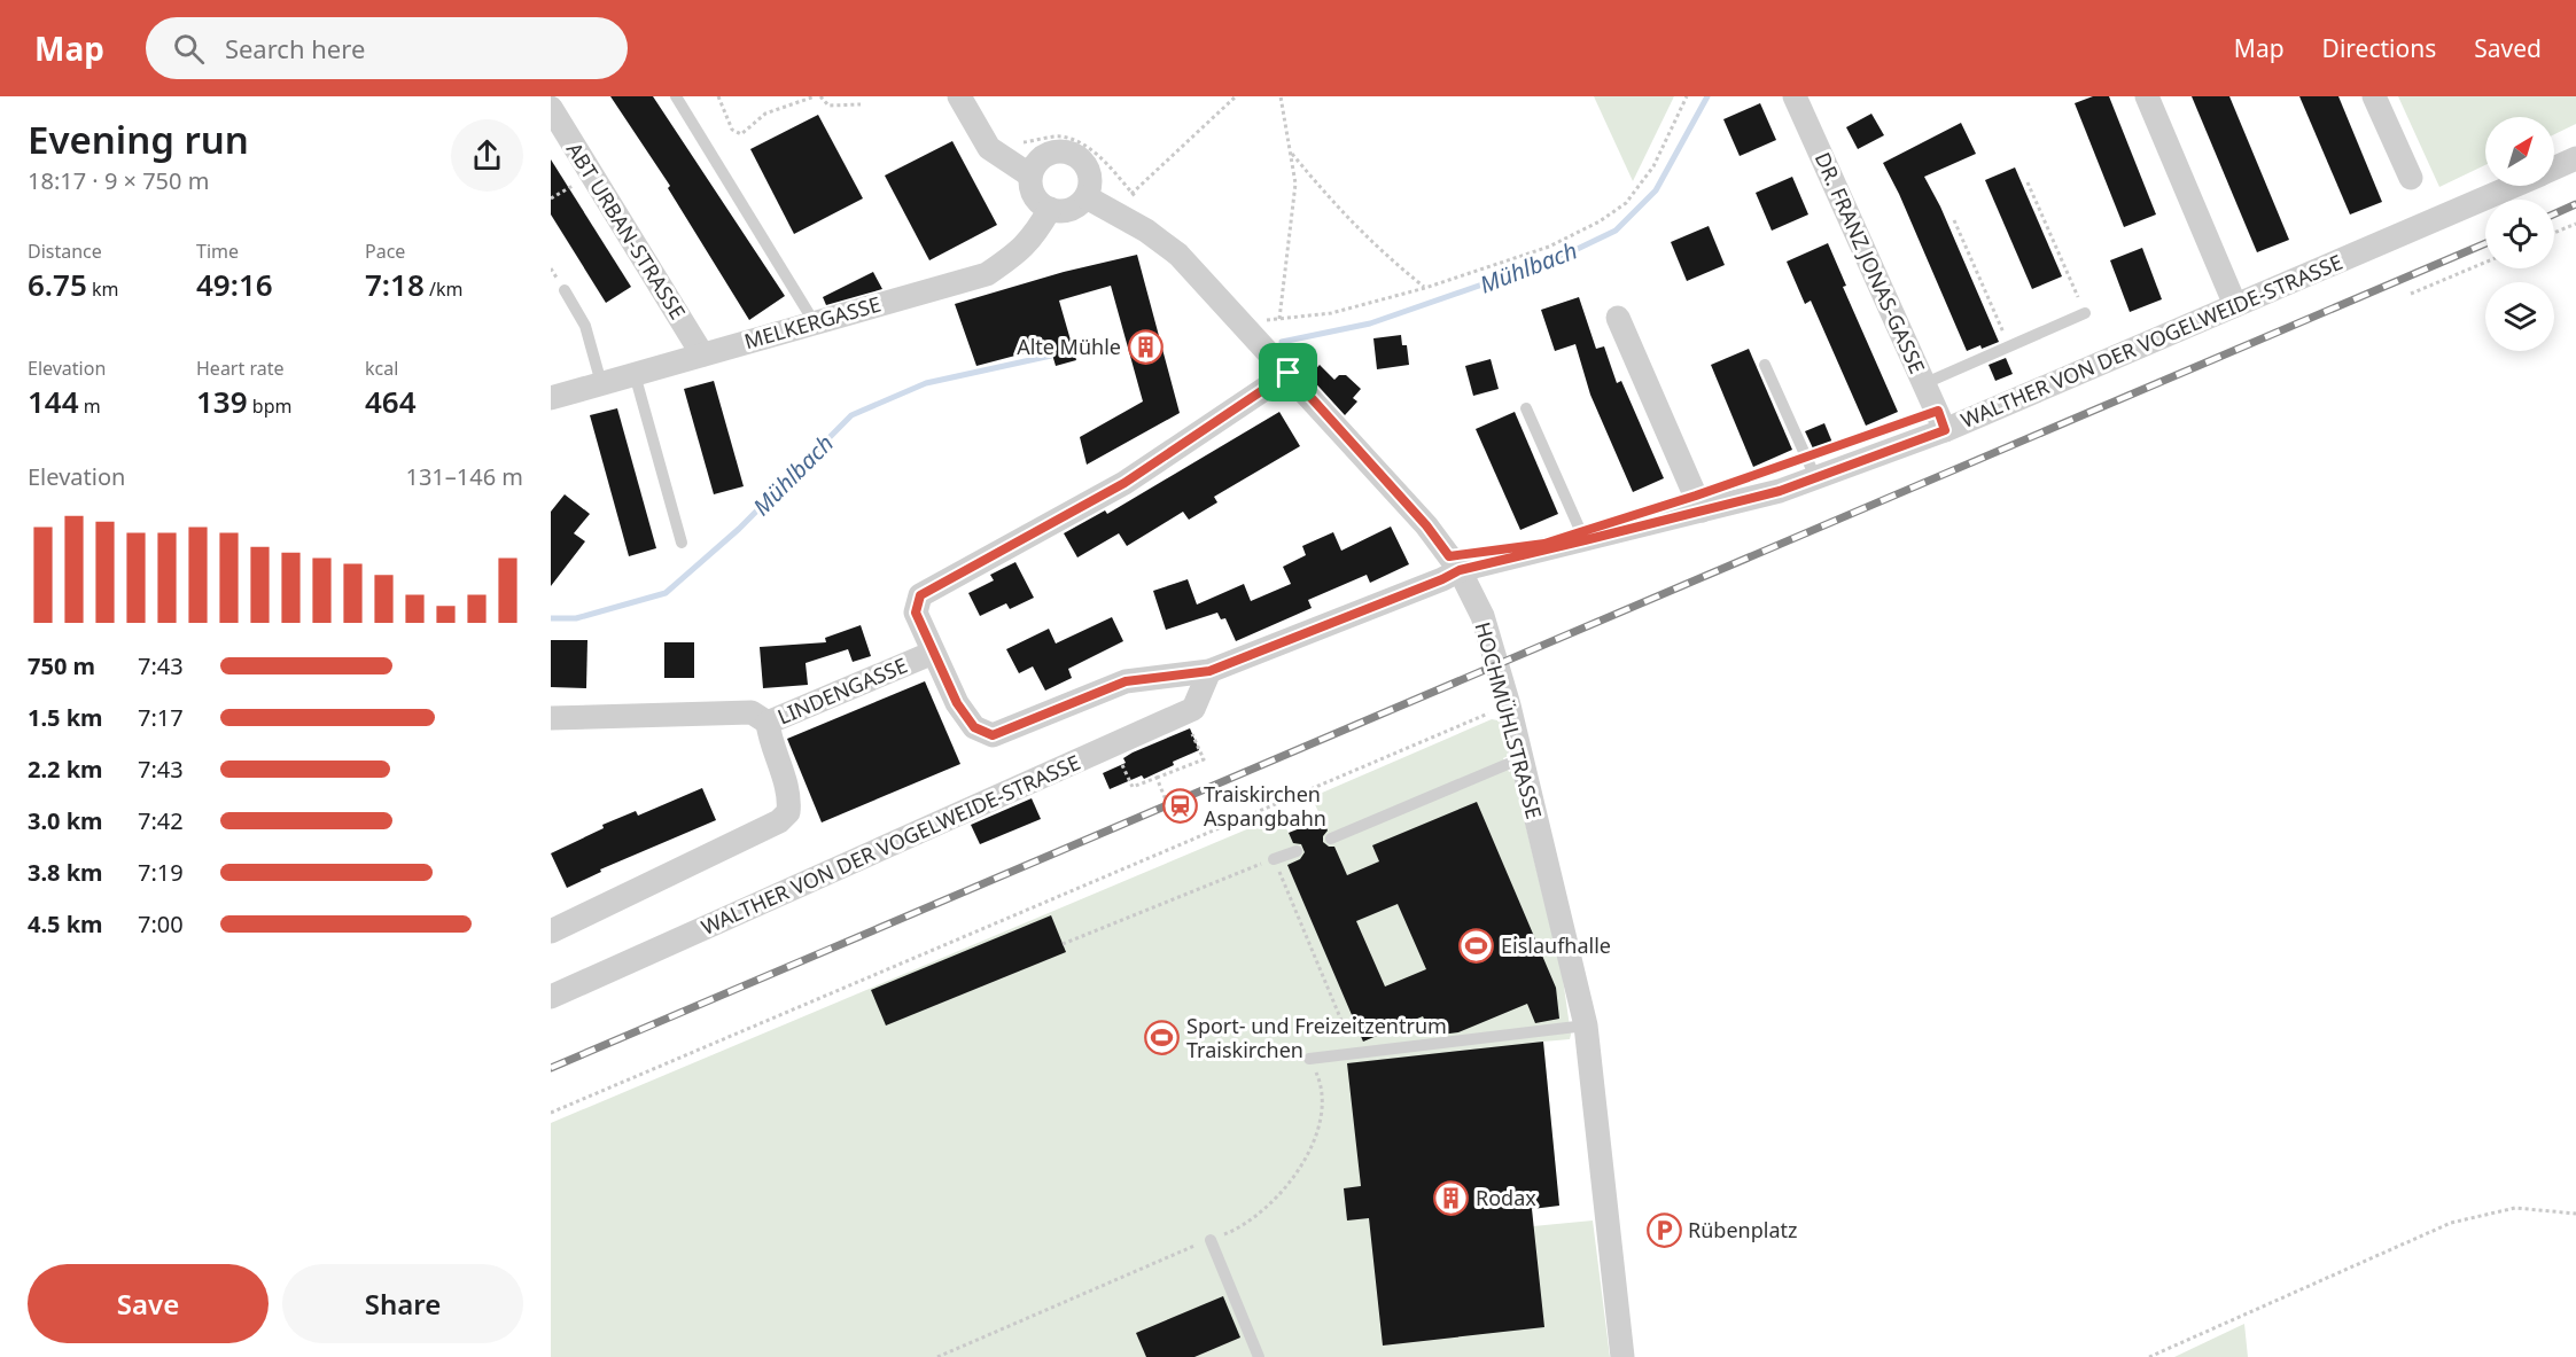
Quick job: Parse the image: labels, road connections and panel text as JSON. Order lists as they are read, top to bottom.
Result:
{
  "streets": {
    "street": [
      "ABT URBAN-STRASSE",
      "DR. FRANZ JONAS-GASSE",
      "MELKERGASSE",
      "WALTHER VON DER VOGELWEIDE-STRASSE",
      "LINDENGASSE",
      "HOCHMÜHLSTRASSE"
    ]
  },
  "crossings": [
    ["ABT URBAN-STRASSE", "MELKERGASSE"],
    ["DR. FRANZ JONAS-GASSE", "WALTHER VON DER VOGELWEIDE-STRASSE"],
    ["MELKERGASSE", "HOCHMÜHLSTRASSE"],
    ["WALTHER VON DER VOGELWEIDE-STRASSE", "LINDENGASSE"],
    ["WALTHER VON DER VOGELWEIDE-STRASSE", "HOCHMÜHLSTRASSE"],
    ["LINDENGASSE", "HOCHMÜHLSTRASSE"]
  ],
  "water": ["Mühlbach"],
  "places": {
    "building": ["Alte Mühle", "Rodax"],
    "station": ["Traiskirchen Aspangbahn"],
    "sports": ["Eislaufhalle", "Sport- und Freizeitzentrum Traiskirchen"],
    "parking": ["Rübenplatz"]
  },
  "north": "top right",
  "page": {
    "header": "Map",
    "search": "Search here",
    "nav": ["Map", "Directions", "Saved"],
    "heading": ["Evening run", "18:17 · 9 × 750 m"],
    "stats": [
      ["Distance", "6.75 km"],
      ["Time", "49:16"],
      ["Pace", "7:18 /km"],
      ["Elevation", "144 m"],
      ["Heart rate", "139 bpm"],
      ["kcal", "464"]
    ],
    "chart": ["Elevation", "131–146 m"],
    "list": [
      {
        "name": "750 m",
        "note": "7:43"
      },
      {
        "name": "1.5 km",
        "note": "7:17"
      },
      {
        "name": "2.2 km",
        "note": "7:43"
      },
      {
        "name": "3.0 km",
        "note": "7:42"
      },
      {
        "name": "3.8 km",
        "note": "7:19"
      },
      {
        "name": "4.5 km",
        "note": "7:00"
      }
    ],
    "buttons": ["Save", "Share"]
  }
}
